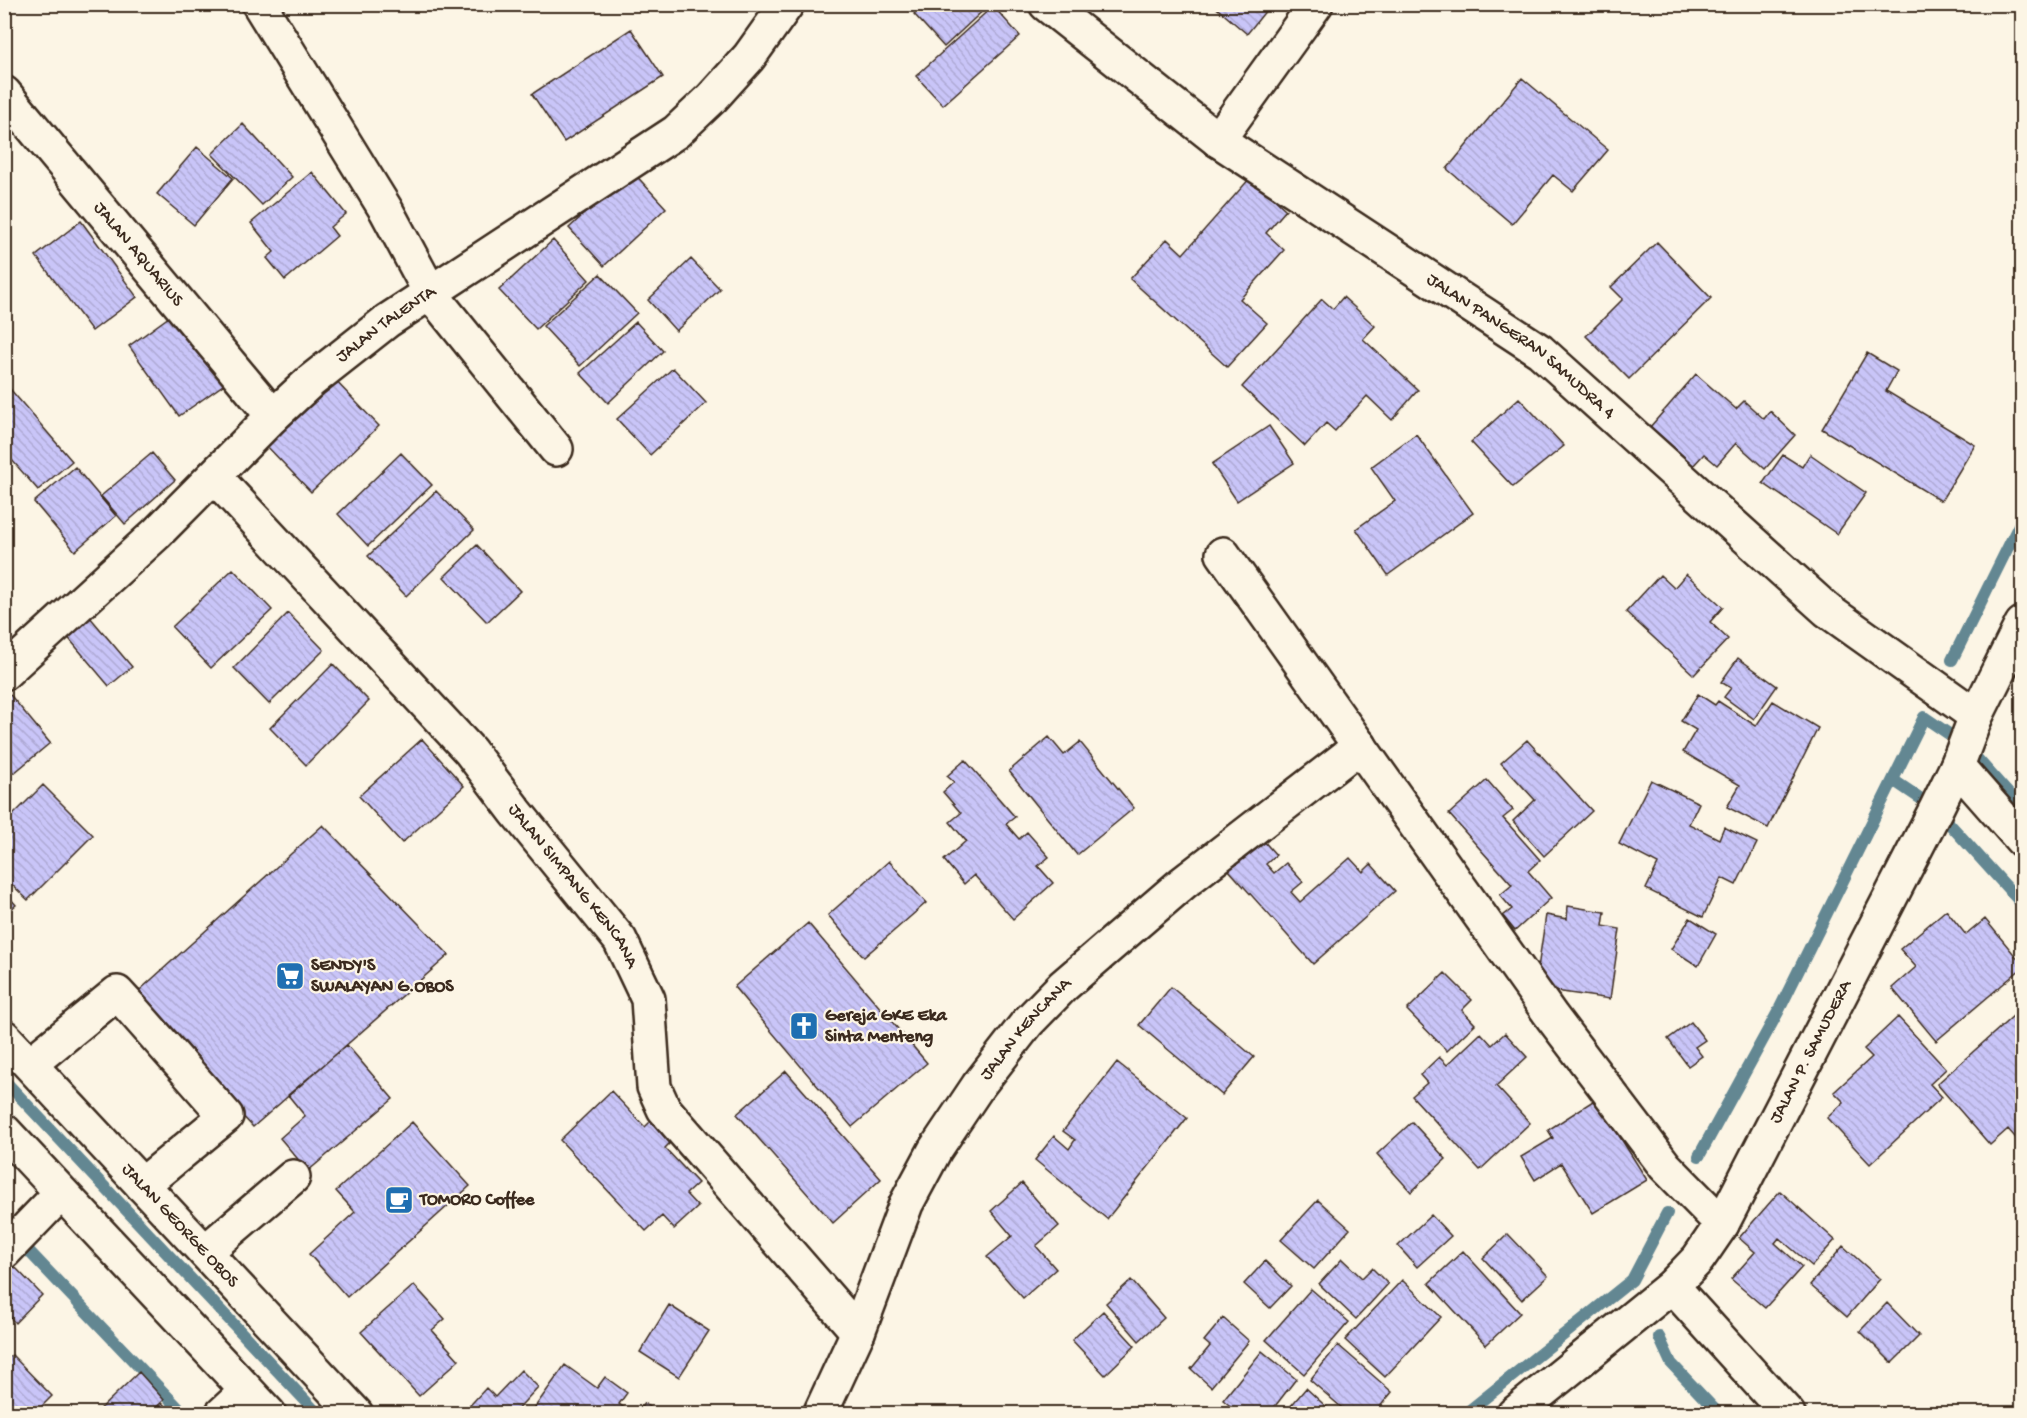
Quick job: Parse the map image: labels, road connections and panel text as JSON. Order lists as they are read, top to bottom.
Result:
{
  "streets": {
    "street": [
      "JALAN AQUARIUS",
      "JALAN TALENTA",
      "JALAN PANGERAN SAMUDRA 4",
      "JALAN SIMPANG KENCANA",
      "JALAN KENCANA",
      "JALAN P. SAMUDERA",
      "JALAN GEORGE OBOS"
    ]
  },
  "crossings": [
    ["JALAN AQUARIUS", "JALAN TALENTA"],
    ["JALAN TALENTA", "JALAN SIMPANG KENCANA"],
    ["JALAN PANGERAN SAMUDRA 4", "JALAN P. SAMUDERA"],
    ["JALAN SIMPANG KENCANA", "JALAN KENCANA"]
  ],
  "places": {
    "supermarket": ["SENDY'S SWALAYAN G.OBOS"],
    "church": ["Gereja GKE Eka Sinta Menteng"],
    "cafe": ["TOMORO Coffee"]
  }
}
